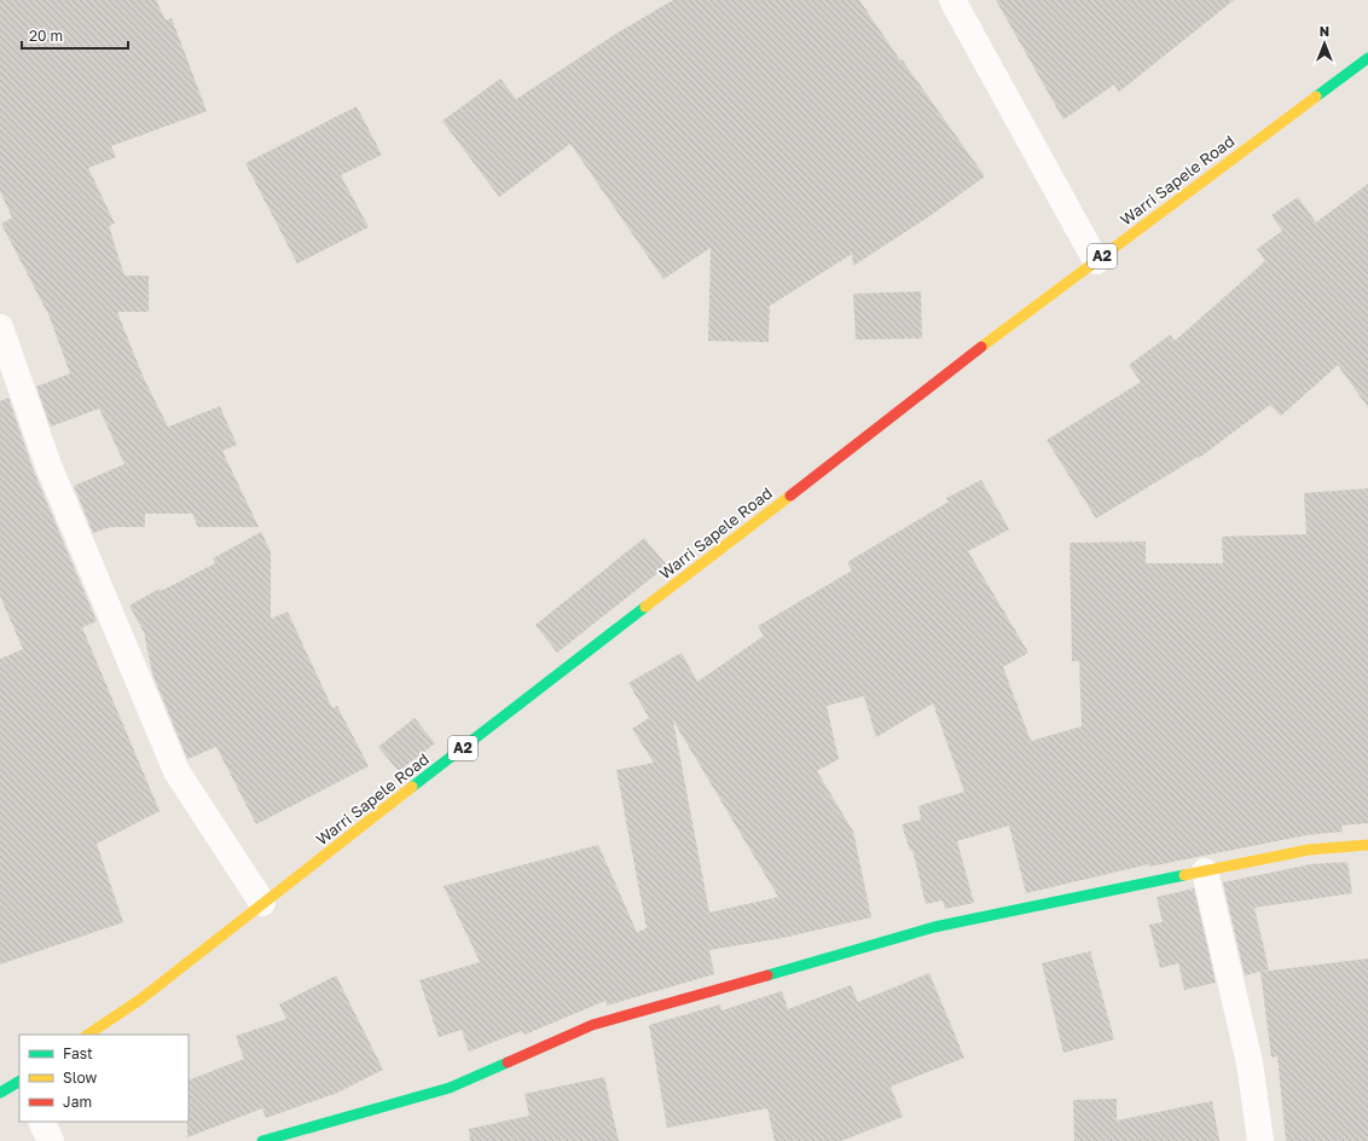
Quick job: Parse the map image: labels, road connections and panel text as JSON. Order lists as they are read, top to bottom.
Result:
{
  "streets": {
    "main road": ["Warri Sapele Road", "A2"]
  },
  "legend": ["Fast", "Slow", "Jam"],
  "scale_bar": "20 m",
  "north": "top"
}
